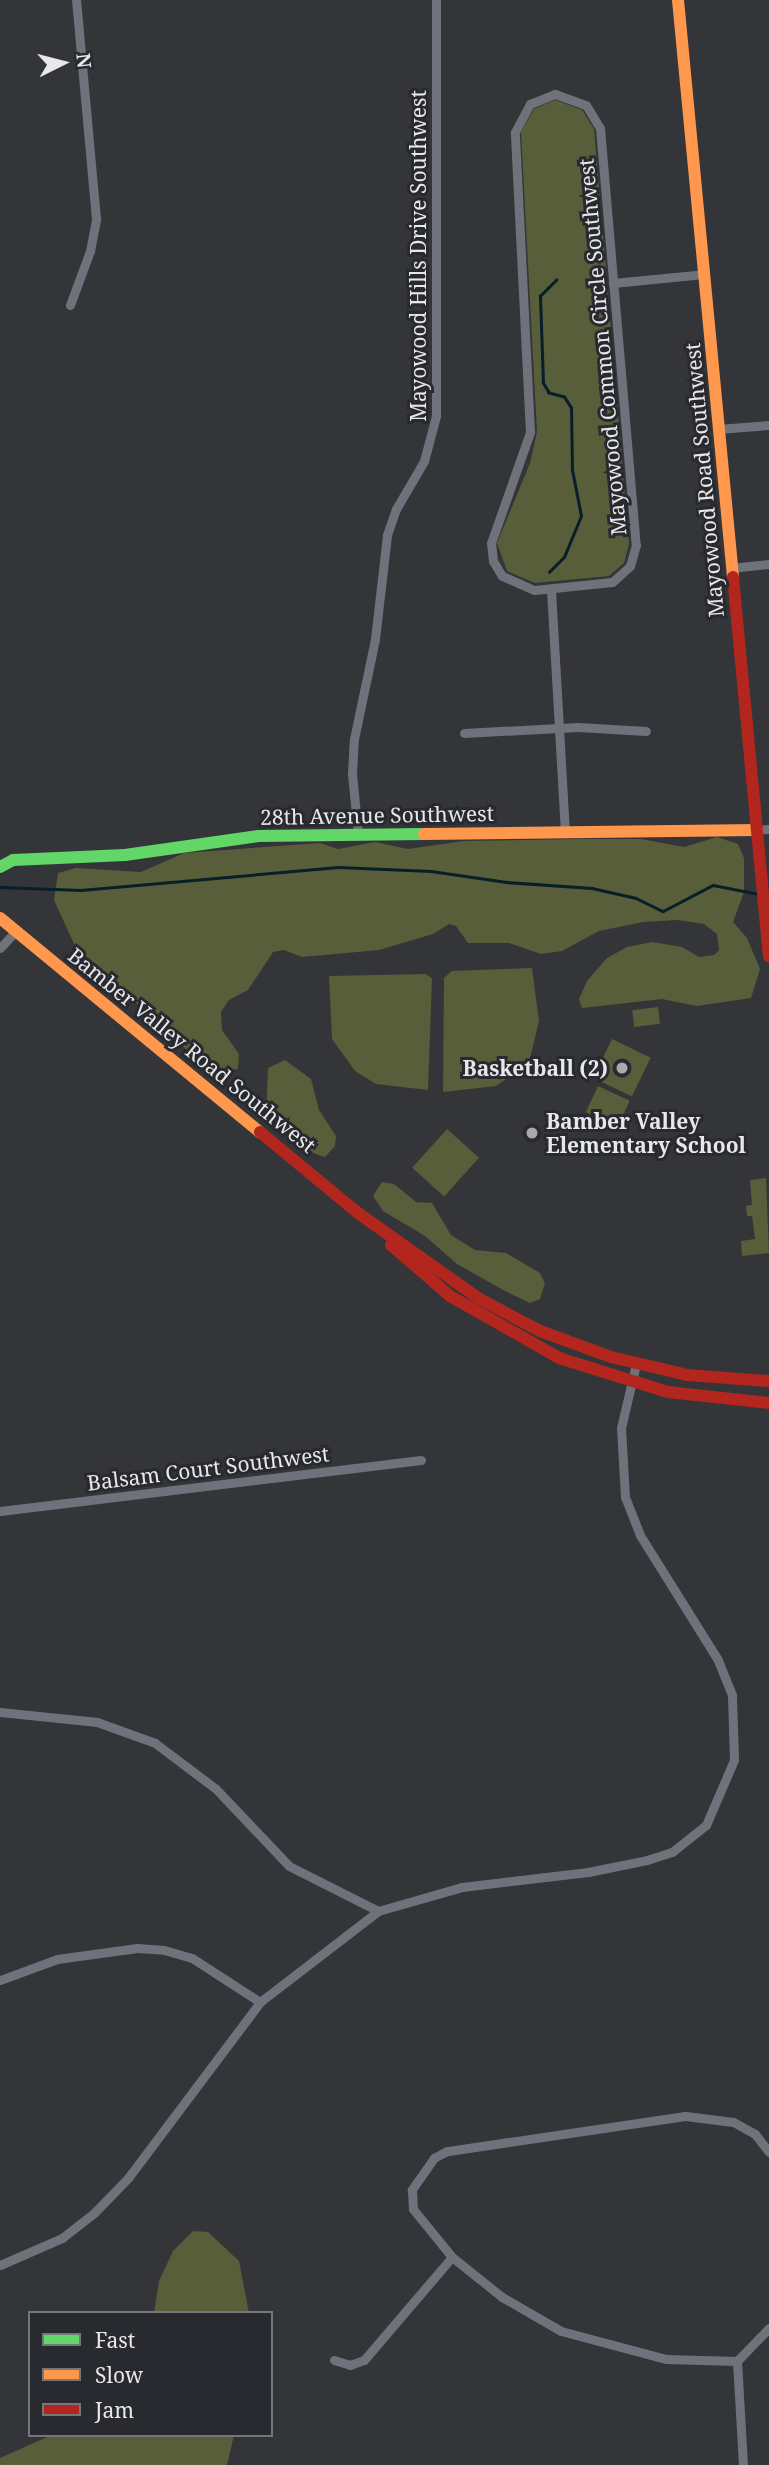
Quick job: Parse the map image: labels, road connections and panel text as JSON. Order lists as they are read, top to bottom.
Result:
{
  "streets": {
    "street": [
      "Mayowood Hills Drive Southwest",
      "Mayowood Common Circle Southwest",
      "Mayowood Road Southwest",
      "28th Avenue Southwest",
      "Bamber Valley Road Southwest",
      "Balsam Court Southwest"
    ]
  },
  "crossings": [
    ["Mayowood Hills Drive Southwest", "28th Avenue Southwest"],
    ["Mayowood Road Southwest", "28th Avenue Southwest"]
  ],
  "places": ["Basketball (2)", "Bamber Valley Elementary School"],
  "legend": ["Fast", "Slow", "Jam"],
  "north": "right"
}
